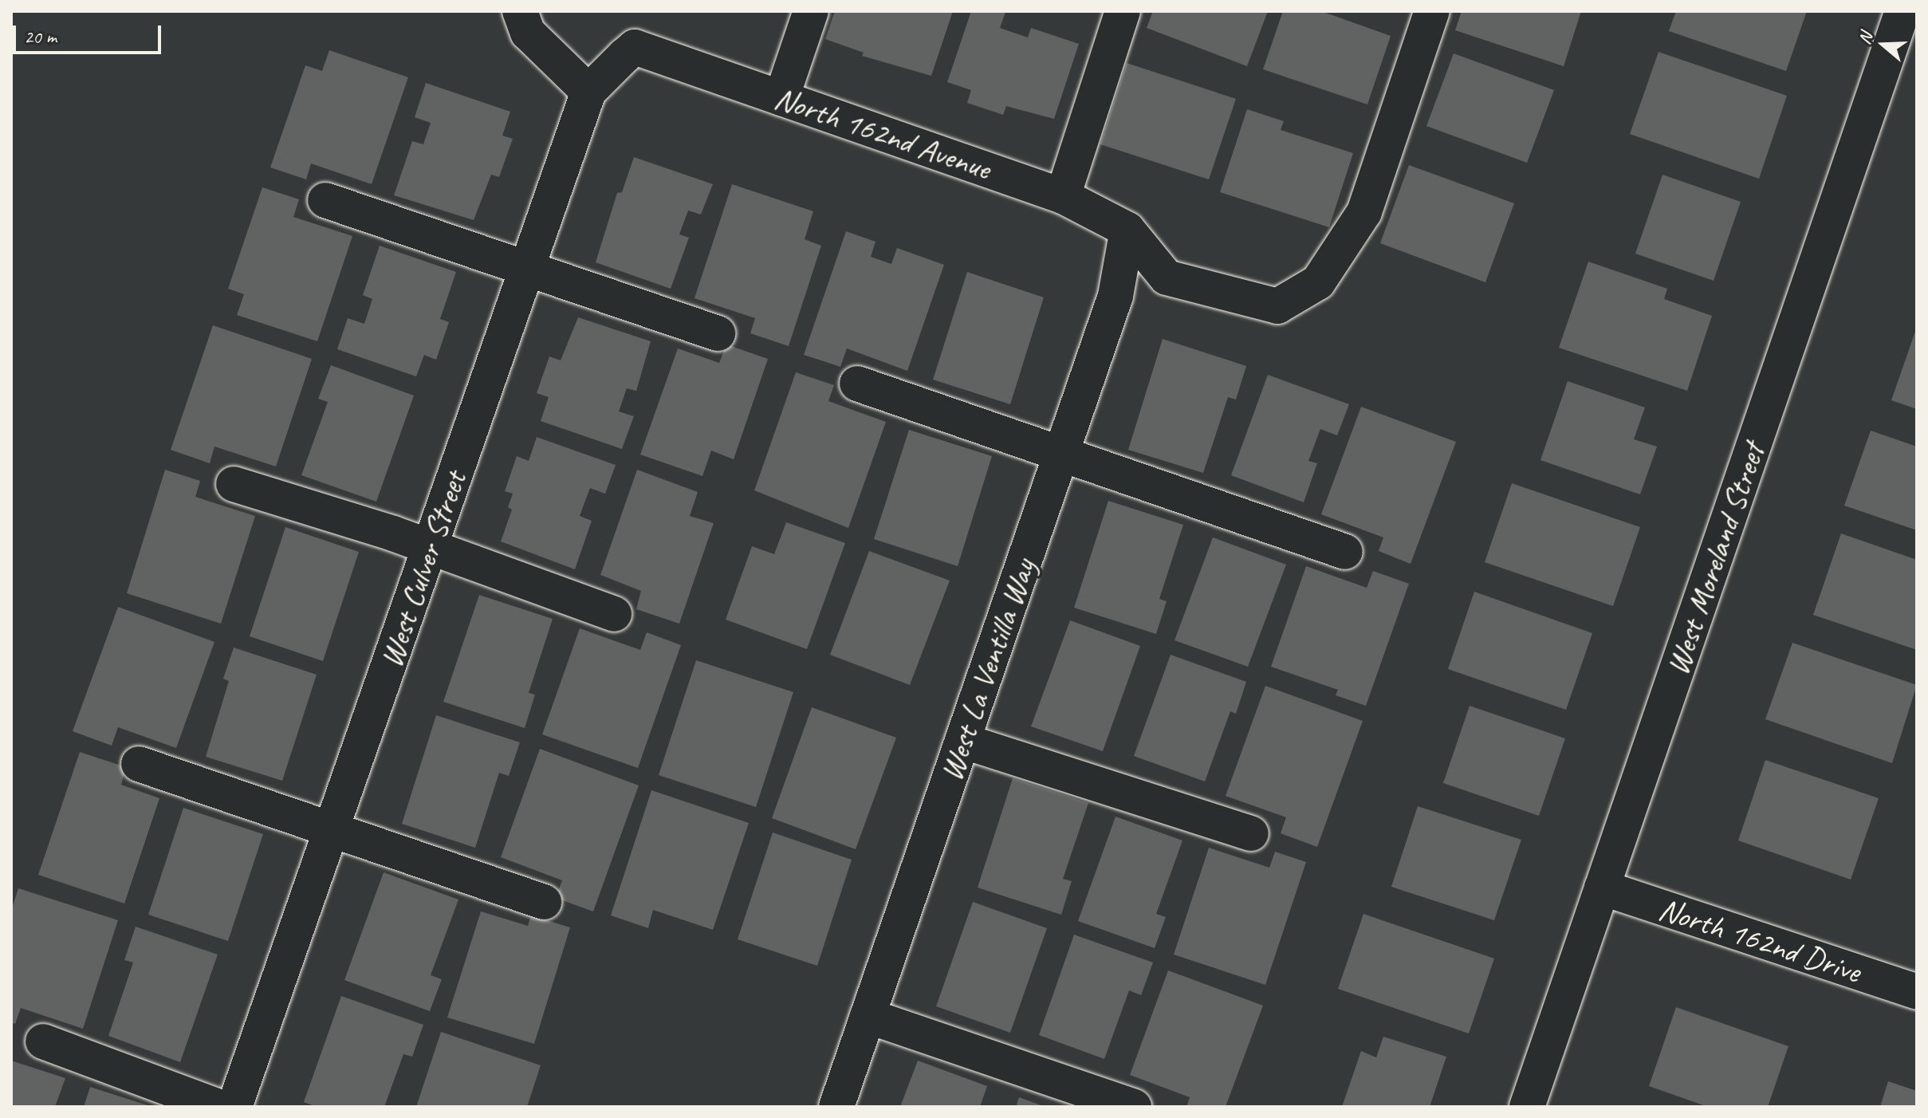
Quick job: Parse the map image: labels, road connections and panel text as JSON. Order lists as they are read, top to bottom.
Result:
{
  "streets": {
    "street": [
      "North 162nd Avenue",
      "West Moreland Street",
      "West Culver Street",
      "West La Ventilla Way",
      "North 162nd Drive"
    ]
  },
  "crossings": [
    ["North 162nd Avenue", "West Culver Street"],
    ["North 162nd Avenue", "West La Ventilla Way"],
    ["West Moreland Street", "North 162nd Drive"]
  ],
  "scale_bar": "20 m",
  "north": "left"
}
